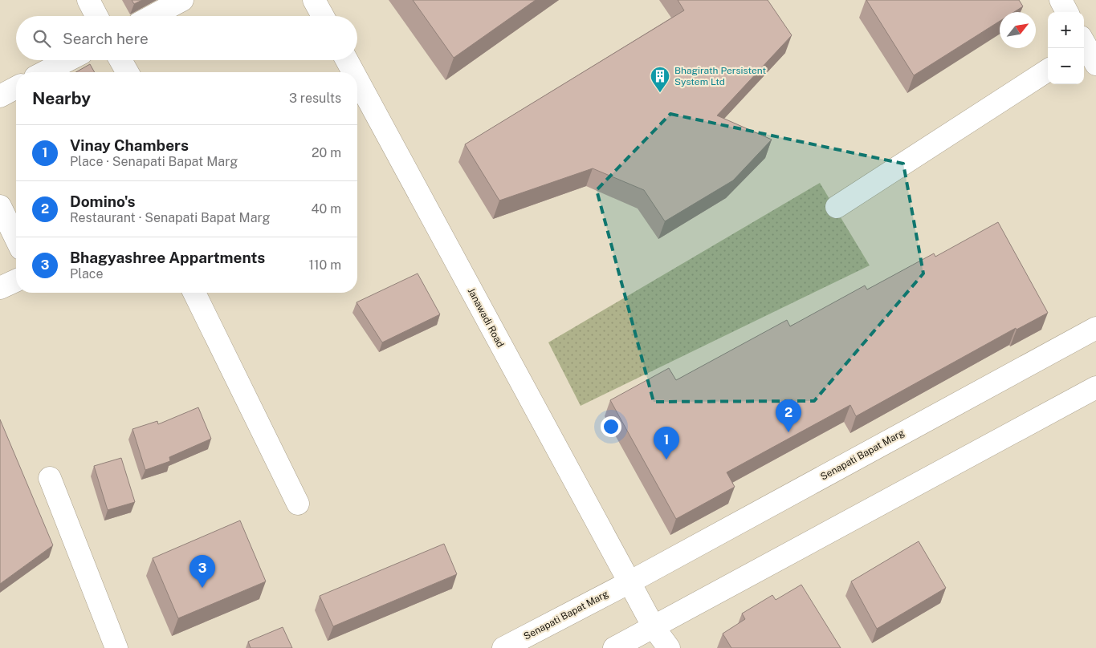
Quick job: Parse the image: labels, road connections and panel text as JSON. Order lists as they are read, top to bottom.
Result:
{
  "streets": {
    "street": ["Janawadi Road", "Senapati Bapat Marg"]
  },
  "crossings": [
    ["Janawadi Road", "Senapati Bapat Marg"]
  ],
  "places": {
    "building": ["Bhagirath Persistent System Ltd"]
  },
  "north": "top right",
  "page": {
    "map_buttons": ["+", "−"],
    "search": "Search here",
    "heading": ["Nearby", "3 results"],
    "list": [
      {
        "mark": "1",
        "name": "Vinay Chambers",
        "note": "Place · Senapati Bapat Marg",
        "value": "20 m"
      },
      {
        "mark": "2",
        "name": "Domino's",
        "note": "Restaurant · Senapati Bapat Marg",
        "value": "40 m"
      },
      {
        "mark": "3",
        "name": "Bhagyashree Appartments",
        "note": "Place",
        "value": "110 m"
      }
    ],
    "pins": ["2", "1", "3"]
  }
}
